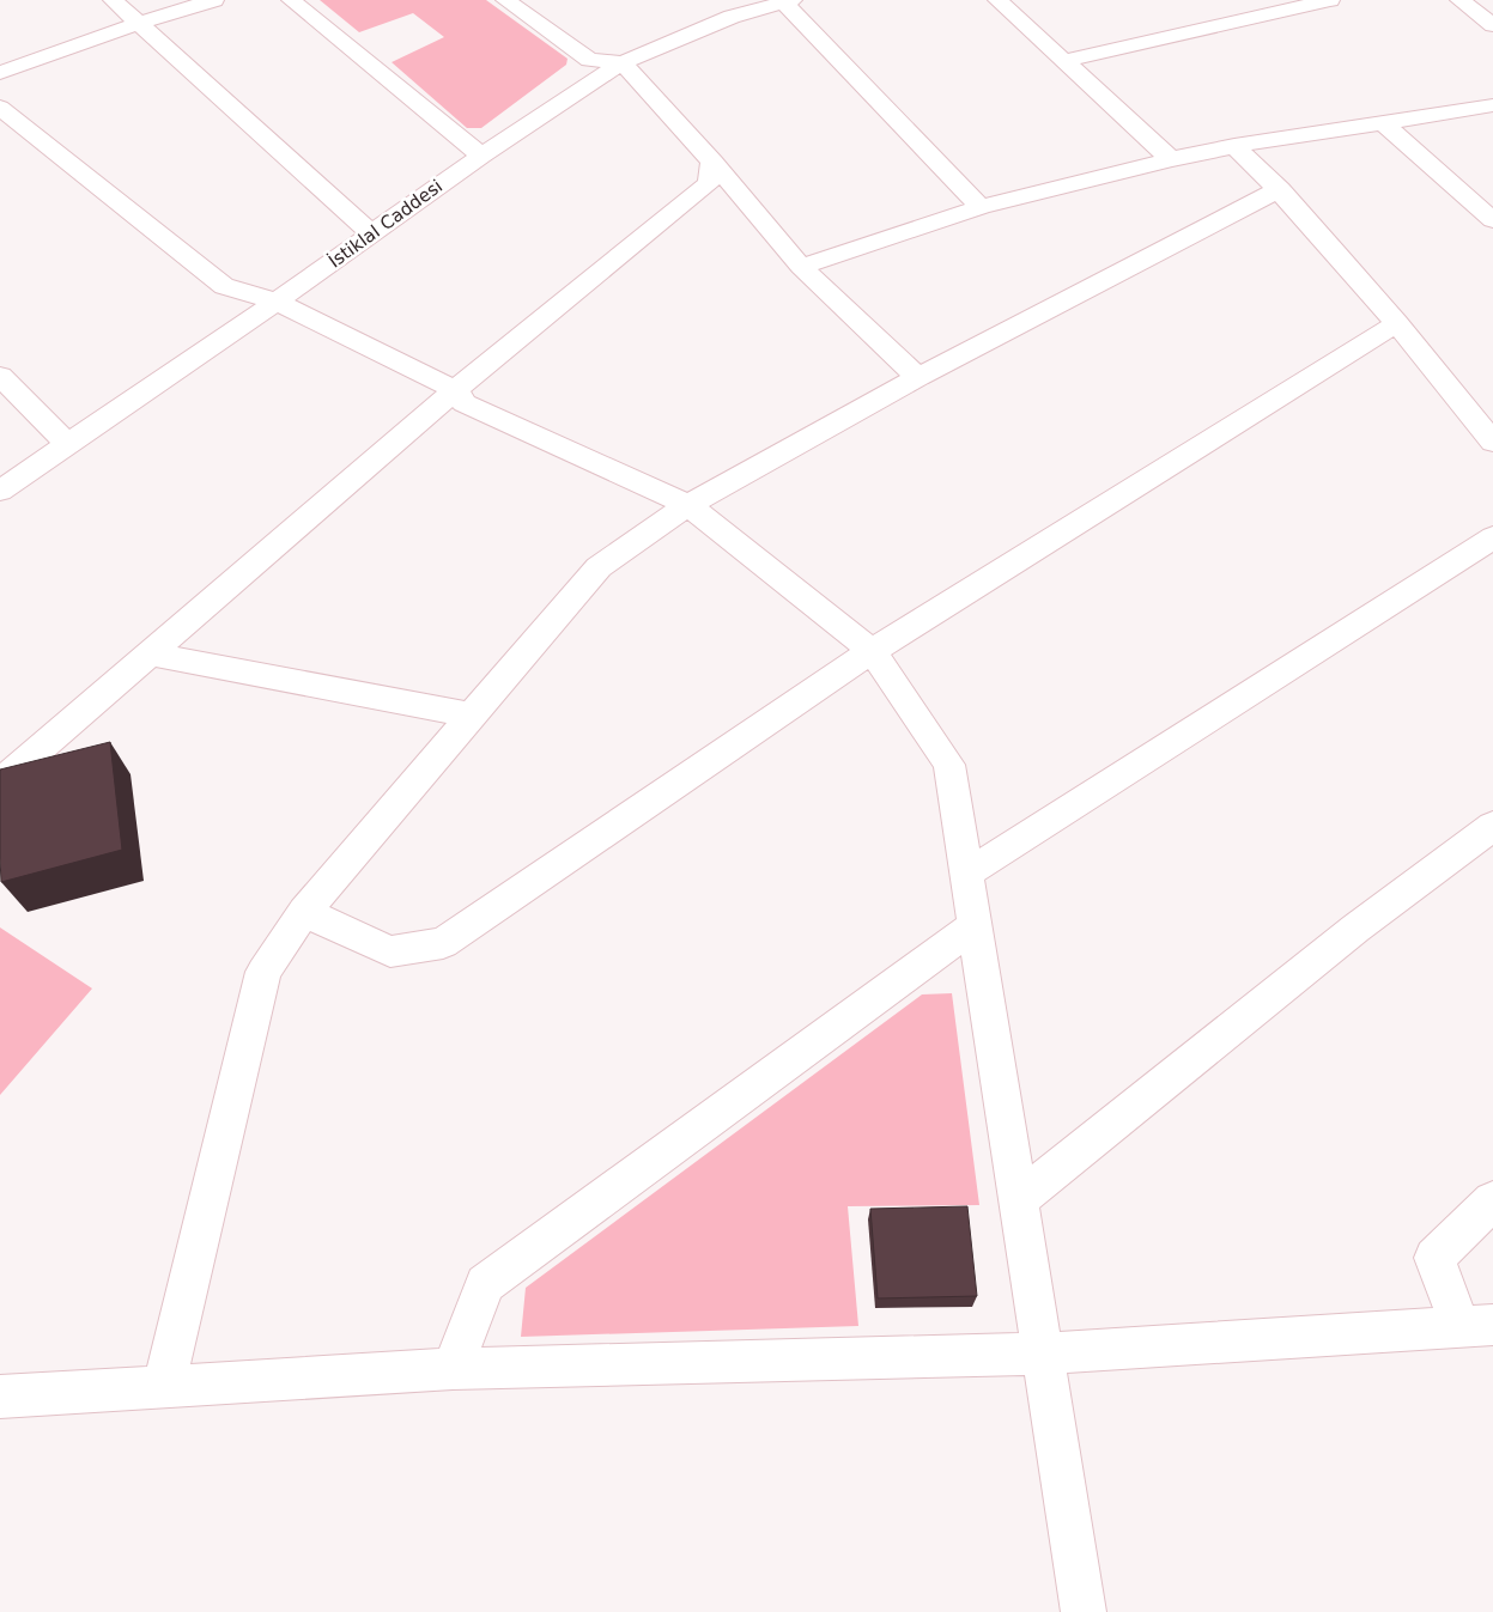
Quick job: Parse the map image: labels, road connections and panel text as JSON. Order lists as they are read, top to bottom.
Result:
{
  "streets": {
    "street": ["İstiklal Caddesi"]
  }
}
